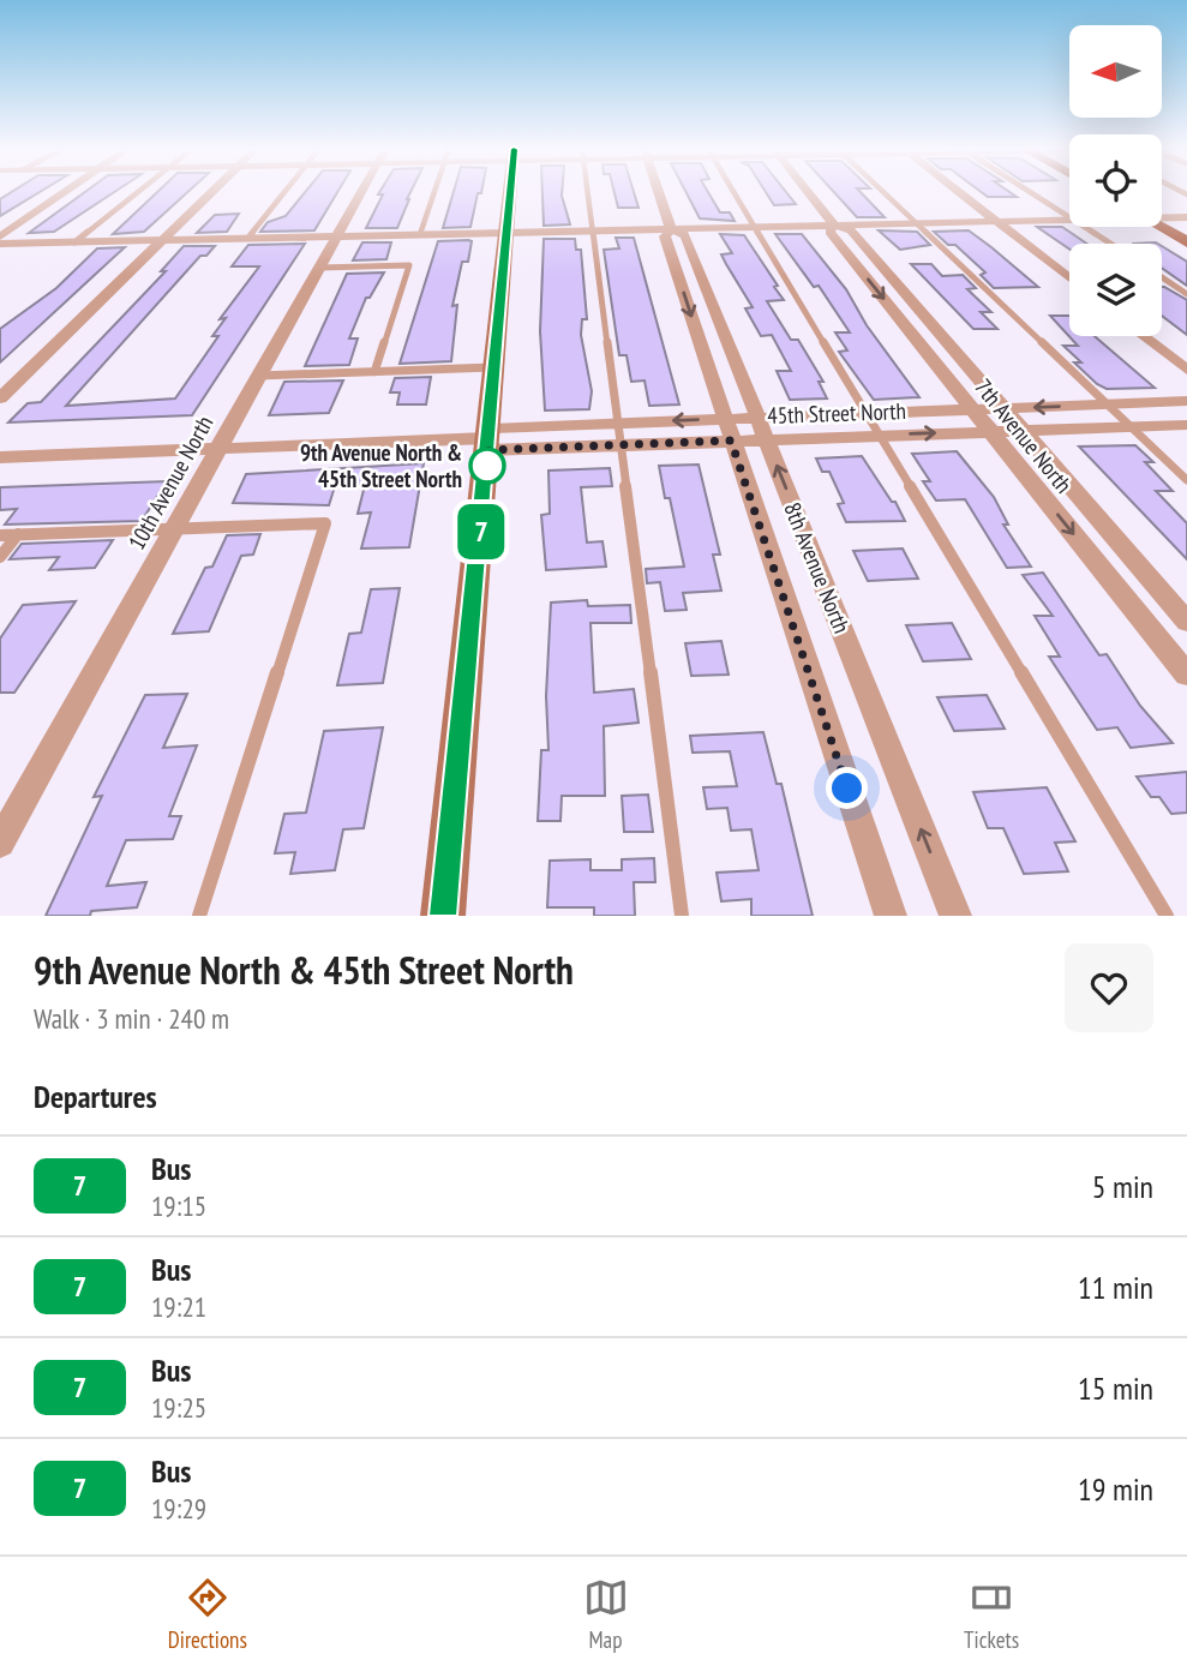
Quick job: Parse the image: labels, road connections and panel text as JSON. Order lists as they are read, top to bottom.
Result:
{
  "streets": {
    "street": [
      "45th Street North",
      "7th Avenue North",
      "10th Avenue North",
      "8th Avenue North"
    ]
  },
  "crossings": [
    ["45th Street North", "7th Avenue North"],
    ["45th Street North", "10th Avenue North"],
    ["45th Street North", "8th Avenue North"]
  ],
  "places": ["9th Avenue North & 45th Street North"],
  "lines": ["bus line 7"],
  "north": "left",
  "page": {
    "on_map": "7",
    "heading": [
      ["9th Avenue North & 45th Street North", "Walk · 3 min · 240 m"],
      "Departures"
    ],
    "list": [
      {
        "mark": "7",
        "name": "Bus",
        "note": "19:15",
        "value": "5 min"
      },
      {
        "mark": "7",
        "name": "Bus",
        "note": "19:21",
        "value": "11 min"
      },
      {
        "mark": "7",
        "name": "Bus",
        "note": "19:25",
        "value": "15 min"
      },
      {
        "mark": "7",
        "name": "Bus",
        "note": "19:29",
        "value": "19 min"
      }
    ],
    "tabs": ["Directions", "Map", "Tickets"]
  }
}
